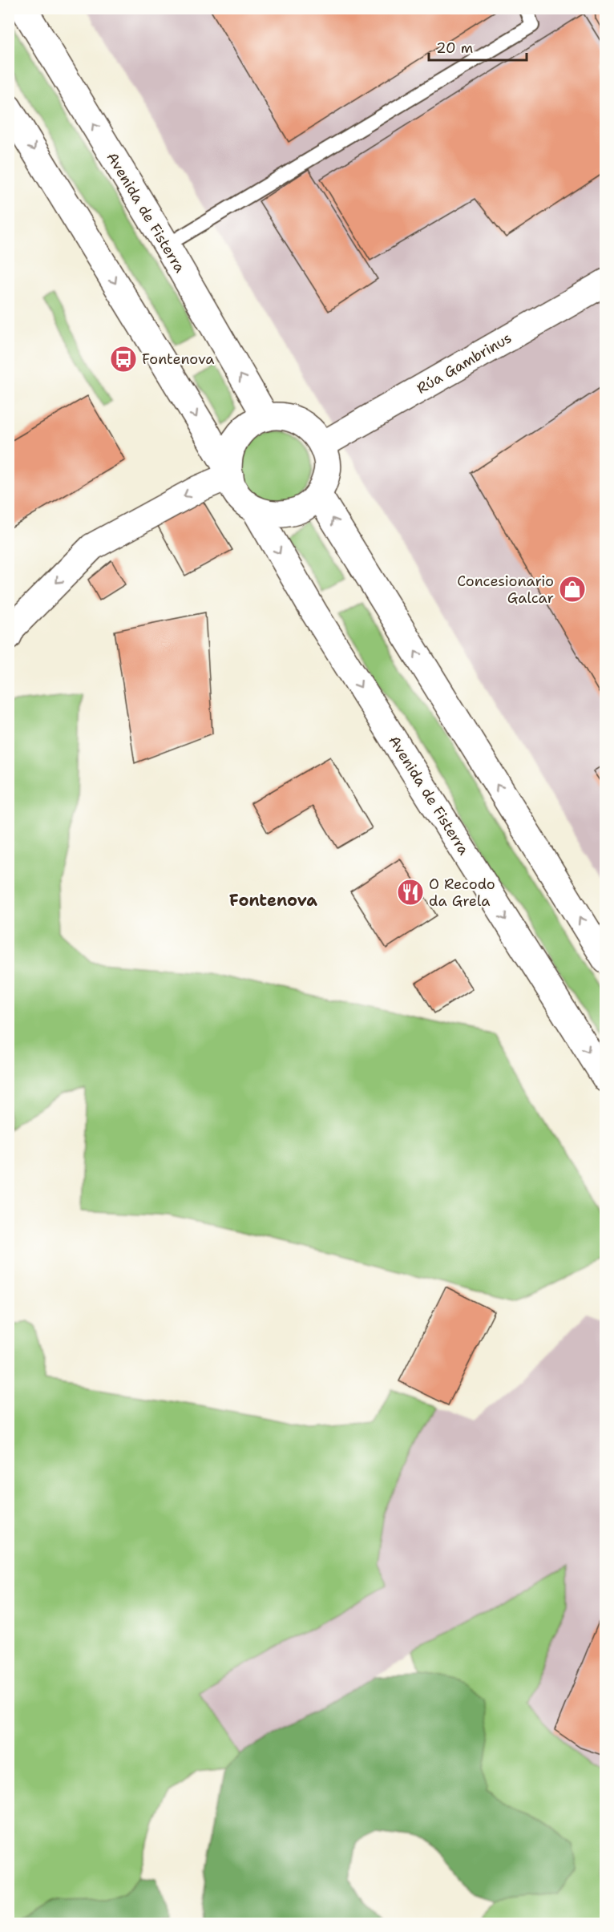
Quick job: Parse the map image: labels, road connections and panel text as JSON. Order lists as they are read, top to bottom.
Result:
{
  "streets": {
    "main road": ["Avenida de Fisterra", "Rúa Gambrinus"]
  },
  "crossings": [
    ["Avenida de Fisterra", "Rúa Gambrinus"]
  ],
  "districts": ["Fontenova"],
  "places": {
    "bus stop": ["Fontenova"],
    "shop": ["Concesionario Galcar"],
    "restaurant": ["O Recodo da Grela"]
  },
  "scale_bar": "20 m"
}
